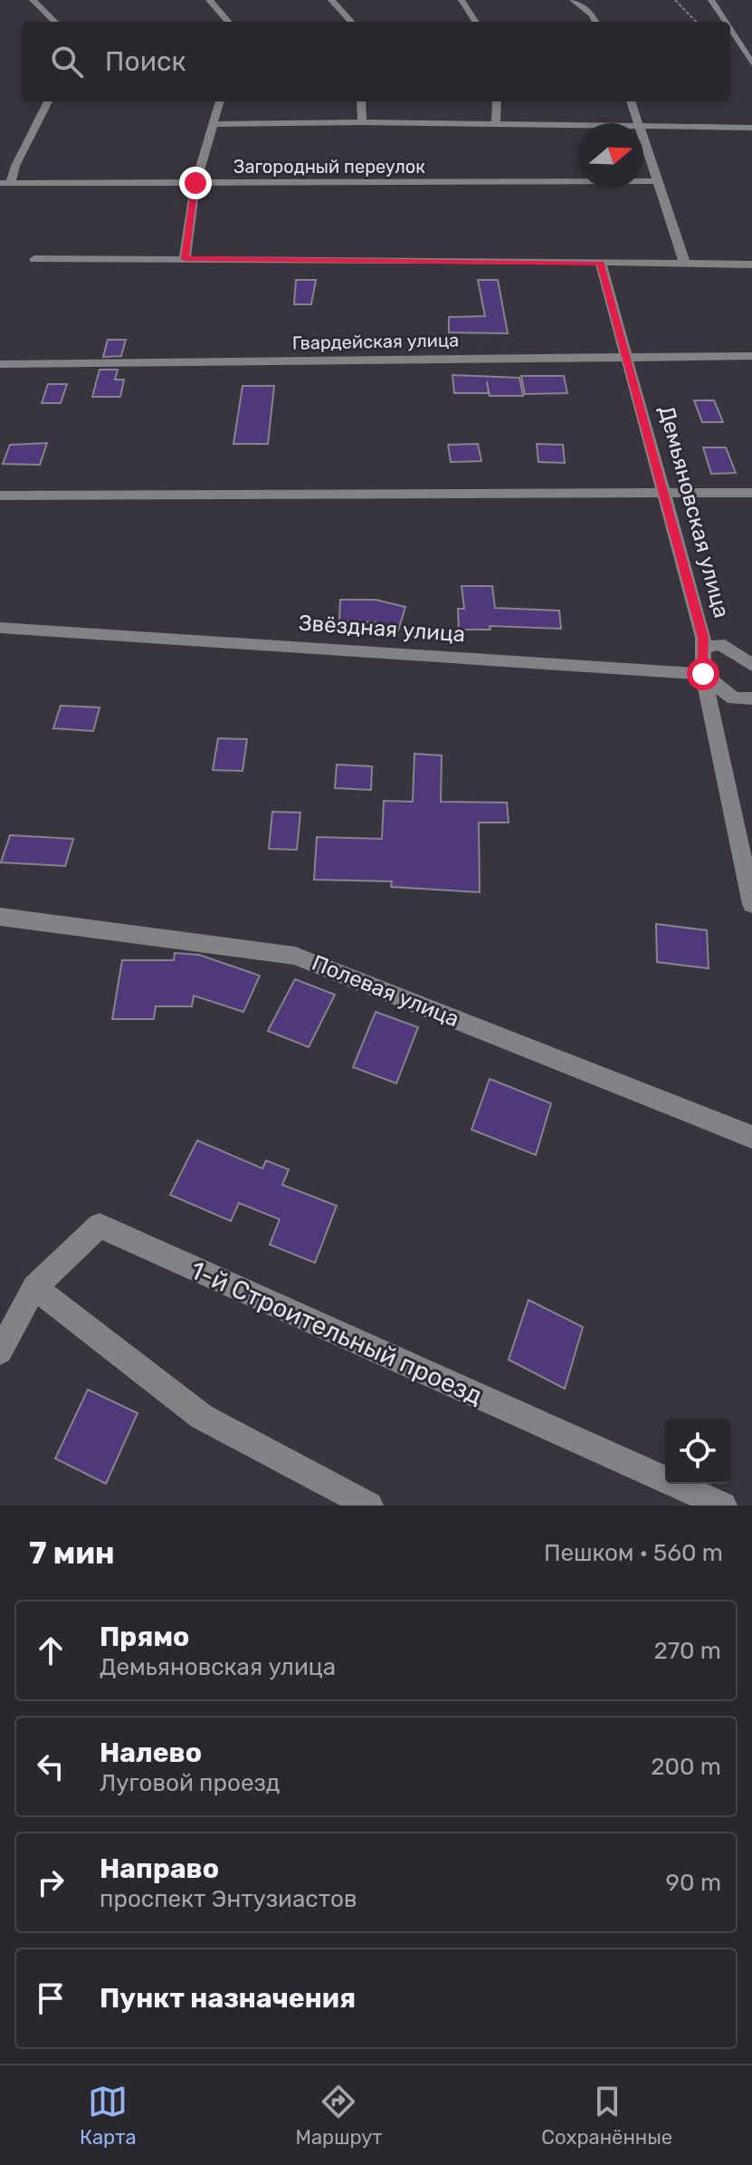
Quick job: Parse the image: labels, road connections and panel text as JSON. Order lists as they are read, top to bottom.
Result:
{
  "streets": {
    "street": [
      "Загородный переулок",
      "Гвардейская улица",
      "Демьяновская улица",
      "Звёздная улица",
      "Полевая улица",
      "1-й Строительный проезд"
    ]
  },
  "crossings": [
    ["Гвардейская улица", "Демьяновская улица"],
    ["Демьяновская улица", "Звёздная улица"]
  ],
  "north": "right",
  "page": {
    "search": "Поиск",
    "heading": ["7 мин", "Пешком · 560 m"],
    "list": [
      ["Прямо", "Демьяновская улица", "270 m"],
      ["Налево", "Луговой проезд", "200 m"],
      ["Направо", "проспект Энтузиастов", "90 m"],
      "Пункт назначения"
    ],
    "nav": ["Карта", "Маршрут", "Сохранённые"]
  }
}
